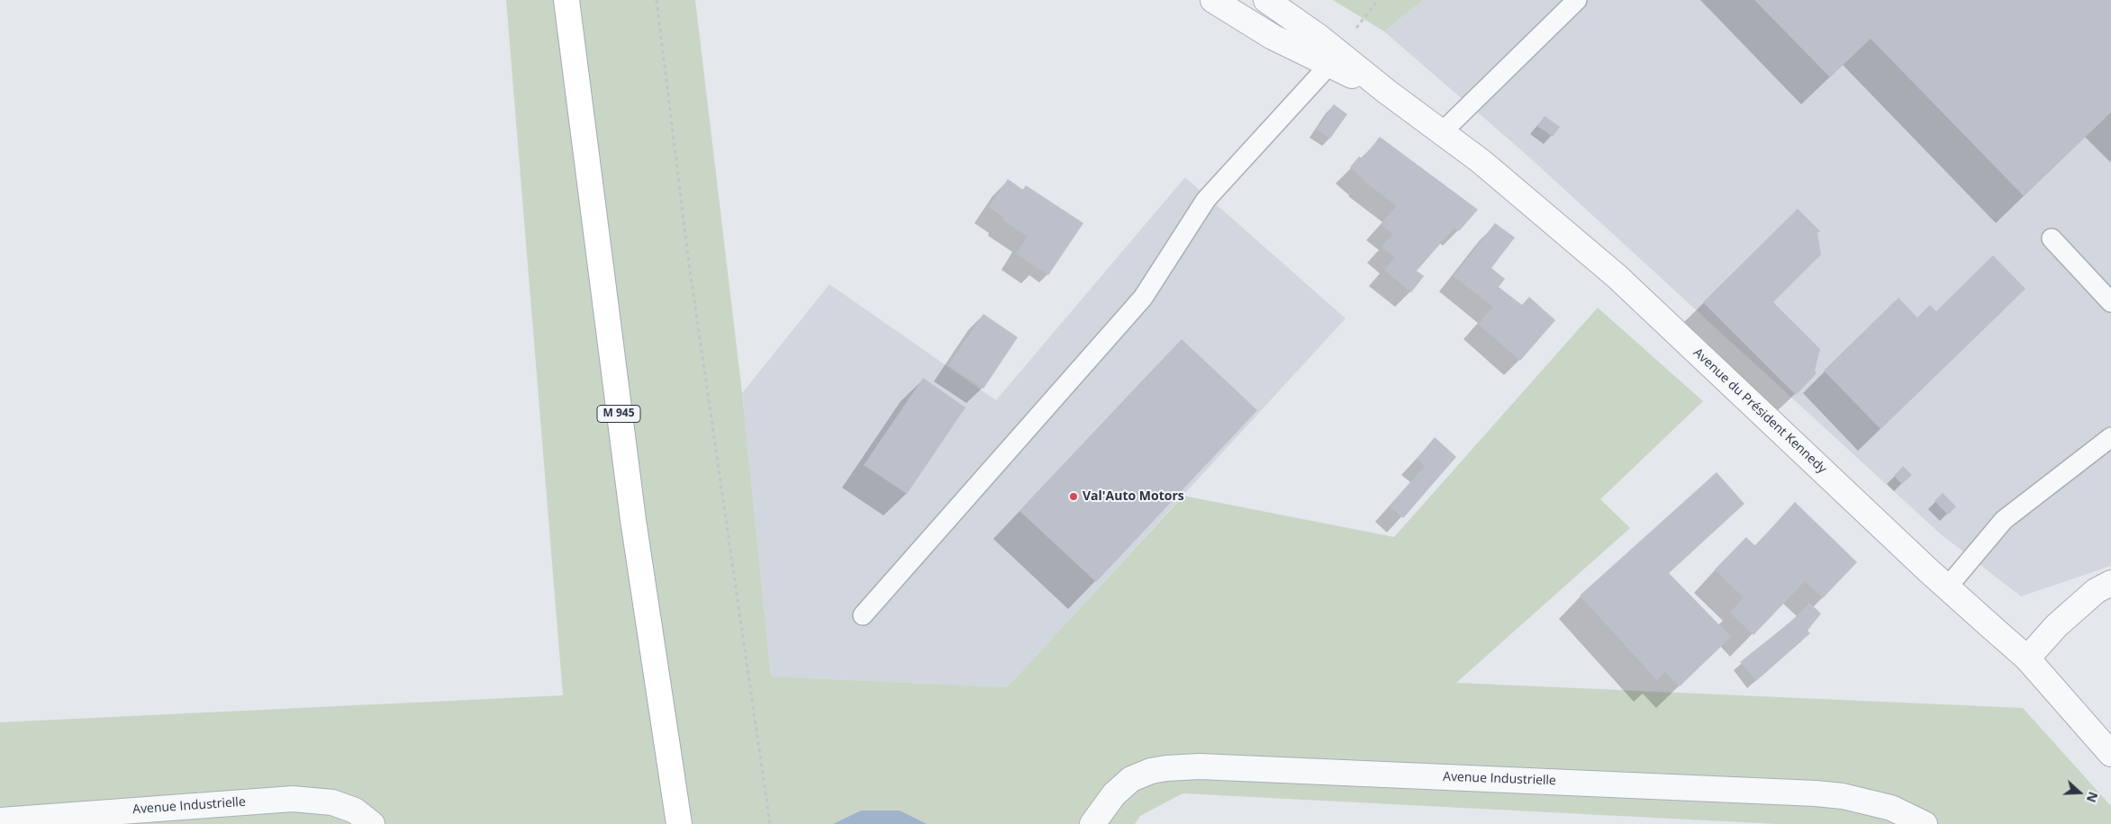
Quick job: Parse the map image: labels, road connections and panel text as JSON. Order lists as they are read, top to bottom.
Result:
{
  "streets": {
    "main road": ["M 945"],
    "street": ["Avenue du Président Kennedy", "Avenue Industrielle"]
  },
  "places": ["Val'Auto Motors"],
  "north": "right"
}
